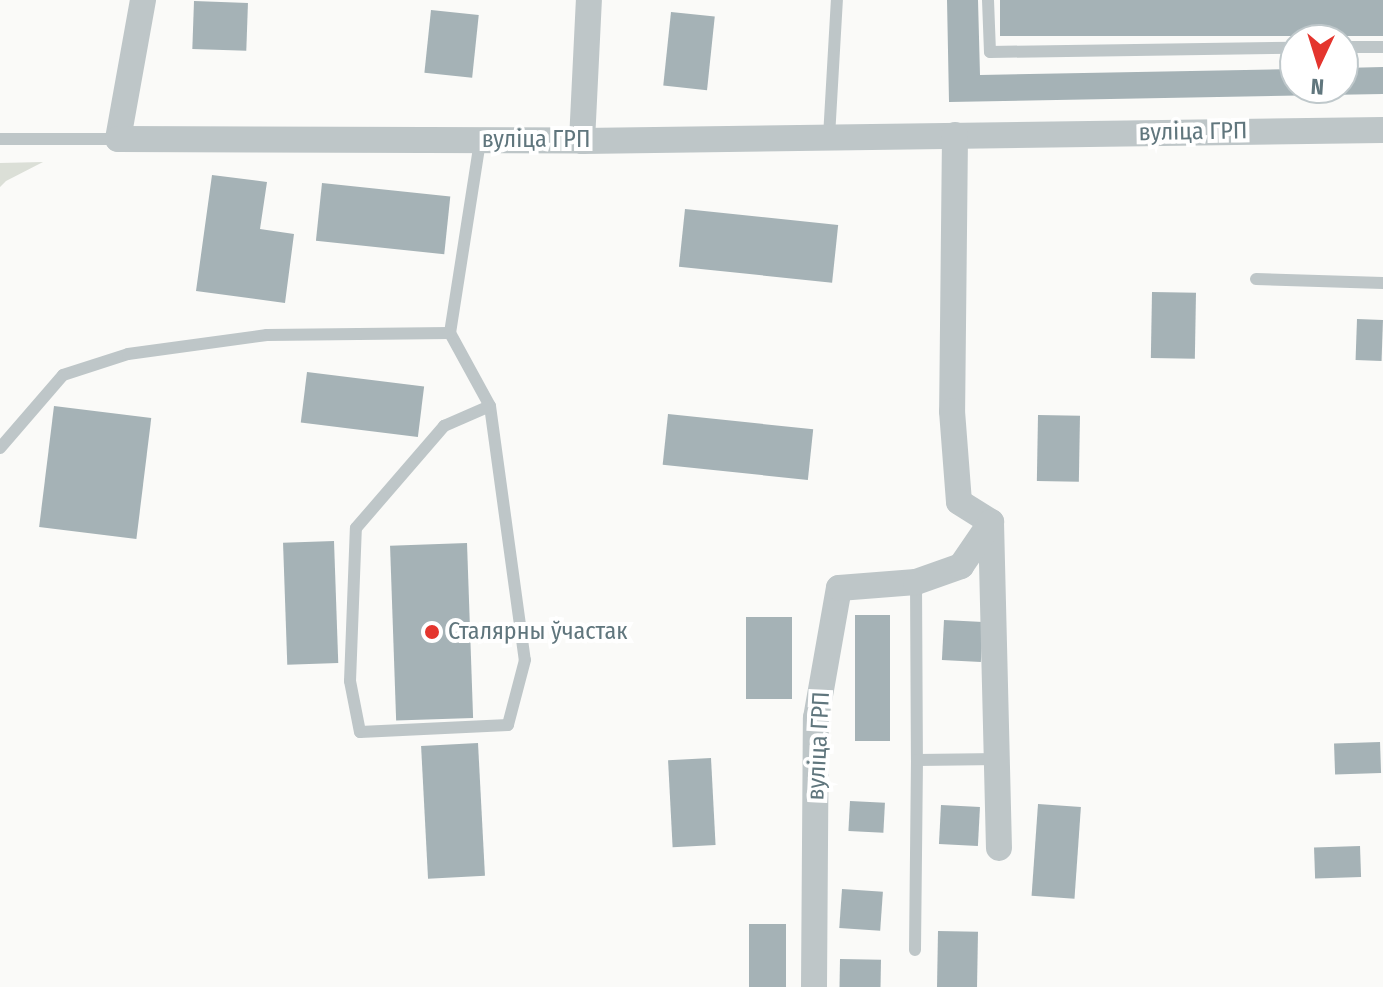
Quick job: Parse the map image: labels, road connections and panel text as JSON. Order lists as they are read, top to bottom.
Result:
{
  "streets": {
    "street": ["вуліца ГРП"]
  },
  "places": ["Сталярны ўчастак"],
  "north": "bottom"
}
